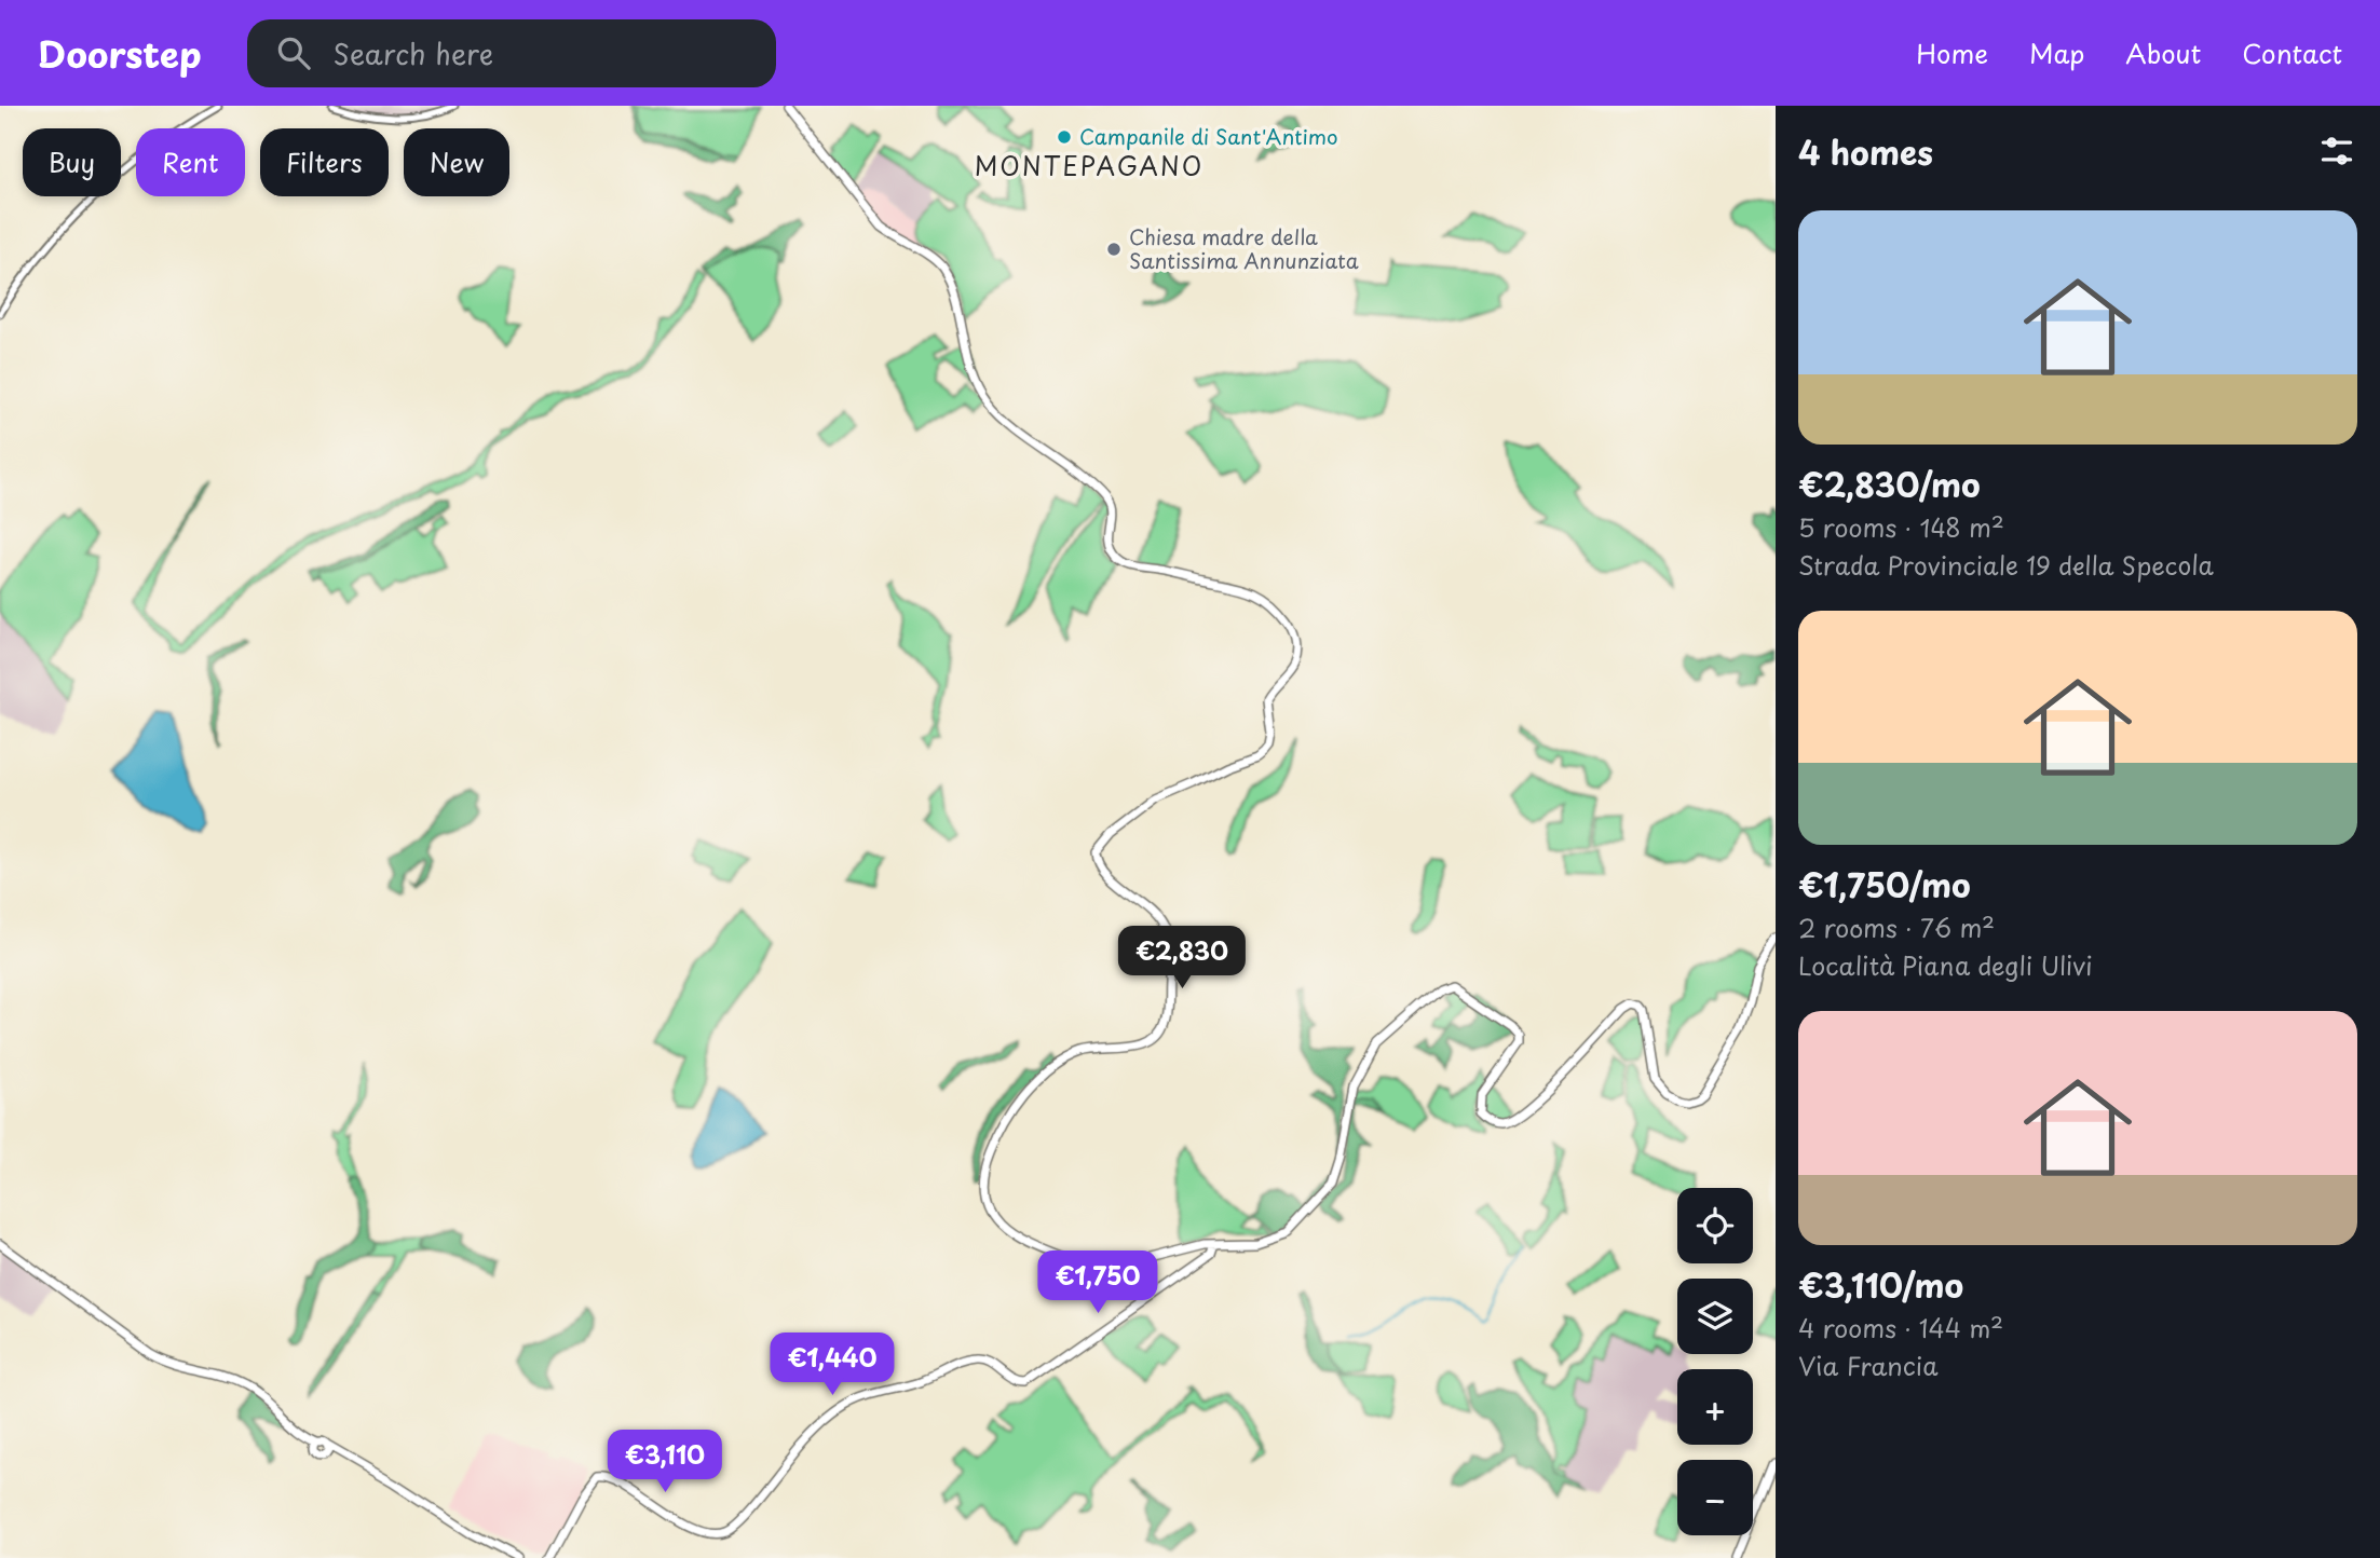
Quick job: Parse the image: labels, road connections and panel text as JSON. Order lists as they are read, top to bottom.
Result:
{
  "districts": ["MONTEPAGANO"],
  "places": ["Campanile di Sant'Antimo", "Chiesa madre della Santissima Annunziata"],
  "page": {
    "header": "Doorstep",
    "search": "Search here",
    "nav": [
      "Home",
      "Map",
      "About",
      "Contact"
    ],
    "heading": "4 homes",
    "chip": [
      "Buy",
      "Rent",
      "Filters",
      "New"
    ],
    "list": [
      {
        "name": "€2,830/mo",
        "note": "5 rooms · 148 m² · Strada Provinciale 19 della Specola"
      },
      {
        "name": "€1,750/mo",
        "note": "2 rooms · 76 m² · Località Piana degli Ulivi"
      },
      {
        "name": "€3,110/mo",
        "note": "4 rooms · 144 m² · Via Francia"
      }
    ],
    "price": [
      "€2,830",
      "€1,750",
      "€1,440",
      "€3,110"
    ],
    "map_buttons": ["+", "−"]
  }
}
